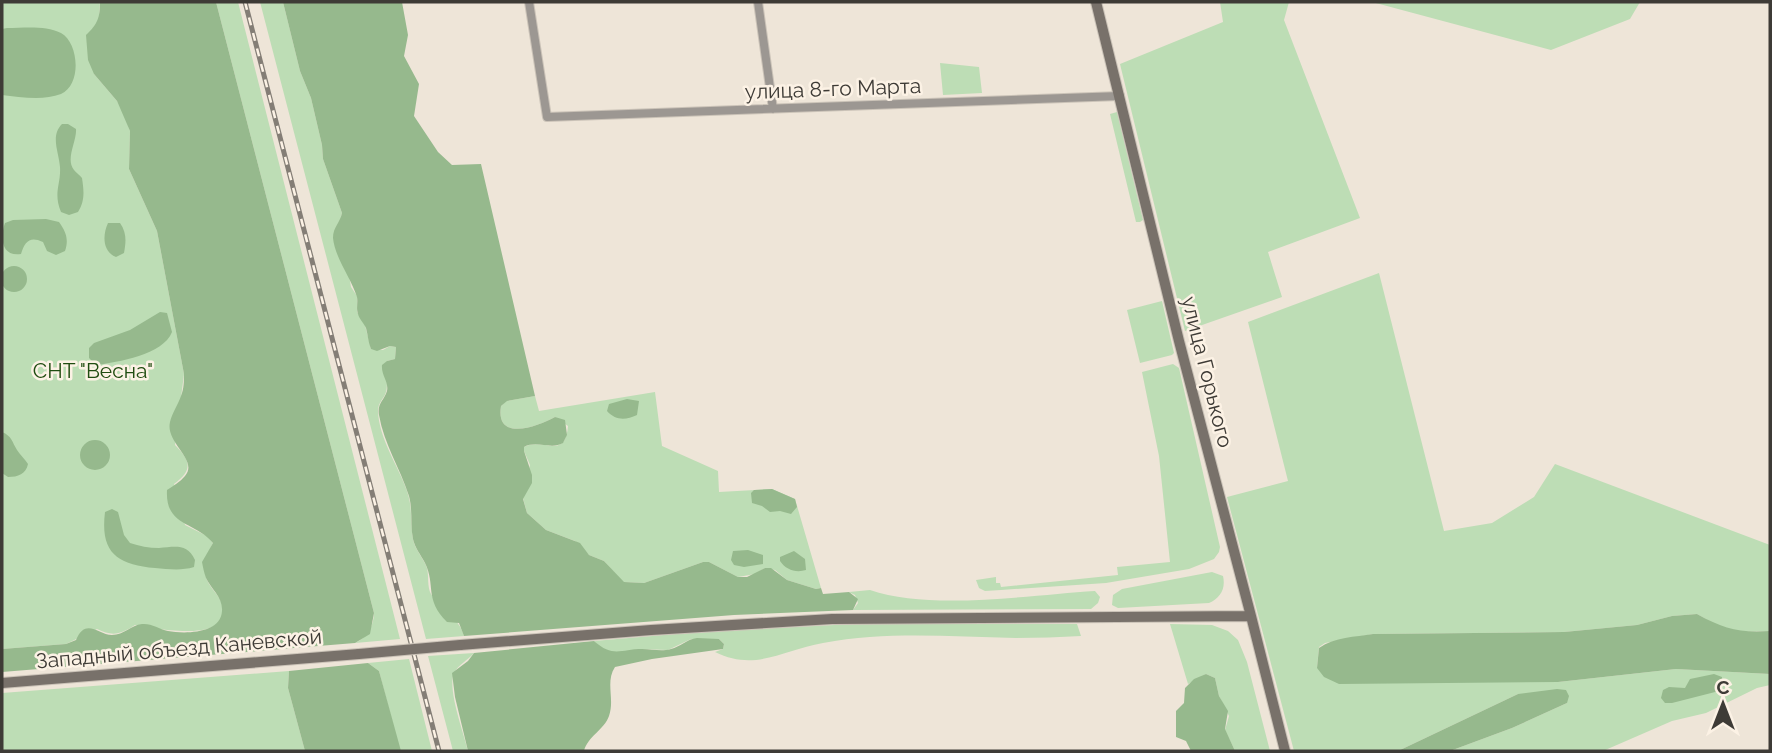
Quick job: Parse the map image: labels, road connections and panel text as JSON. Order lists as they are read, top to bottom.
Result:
{
  "streets": {
    "main road": ["улица Горького", "Западный объезд Каневской"],
    "street": ["улица 8-го Марта"]
  },
  "crossings": [
    ["улица 8-го Марта", "улица Горького"],
    ["улица Горького", "Западный объезд Каневской"]
  ],
  "parks": ["СНТ \"Весна\""],
  "north": "top"
}
